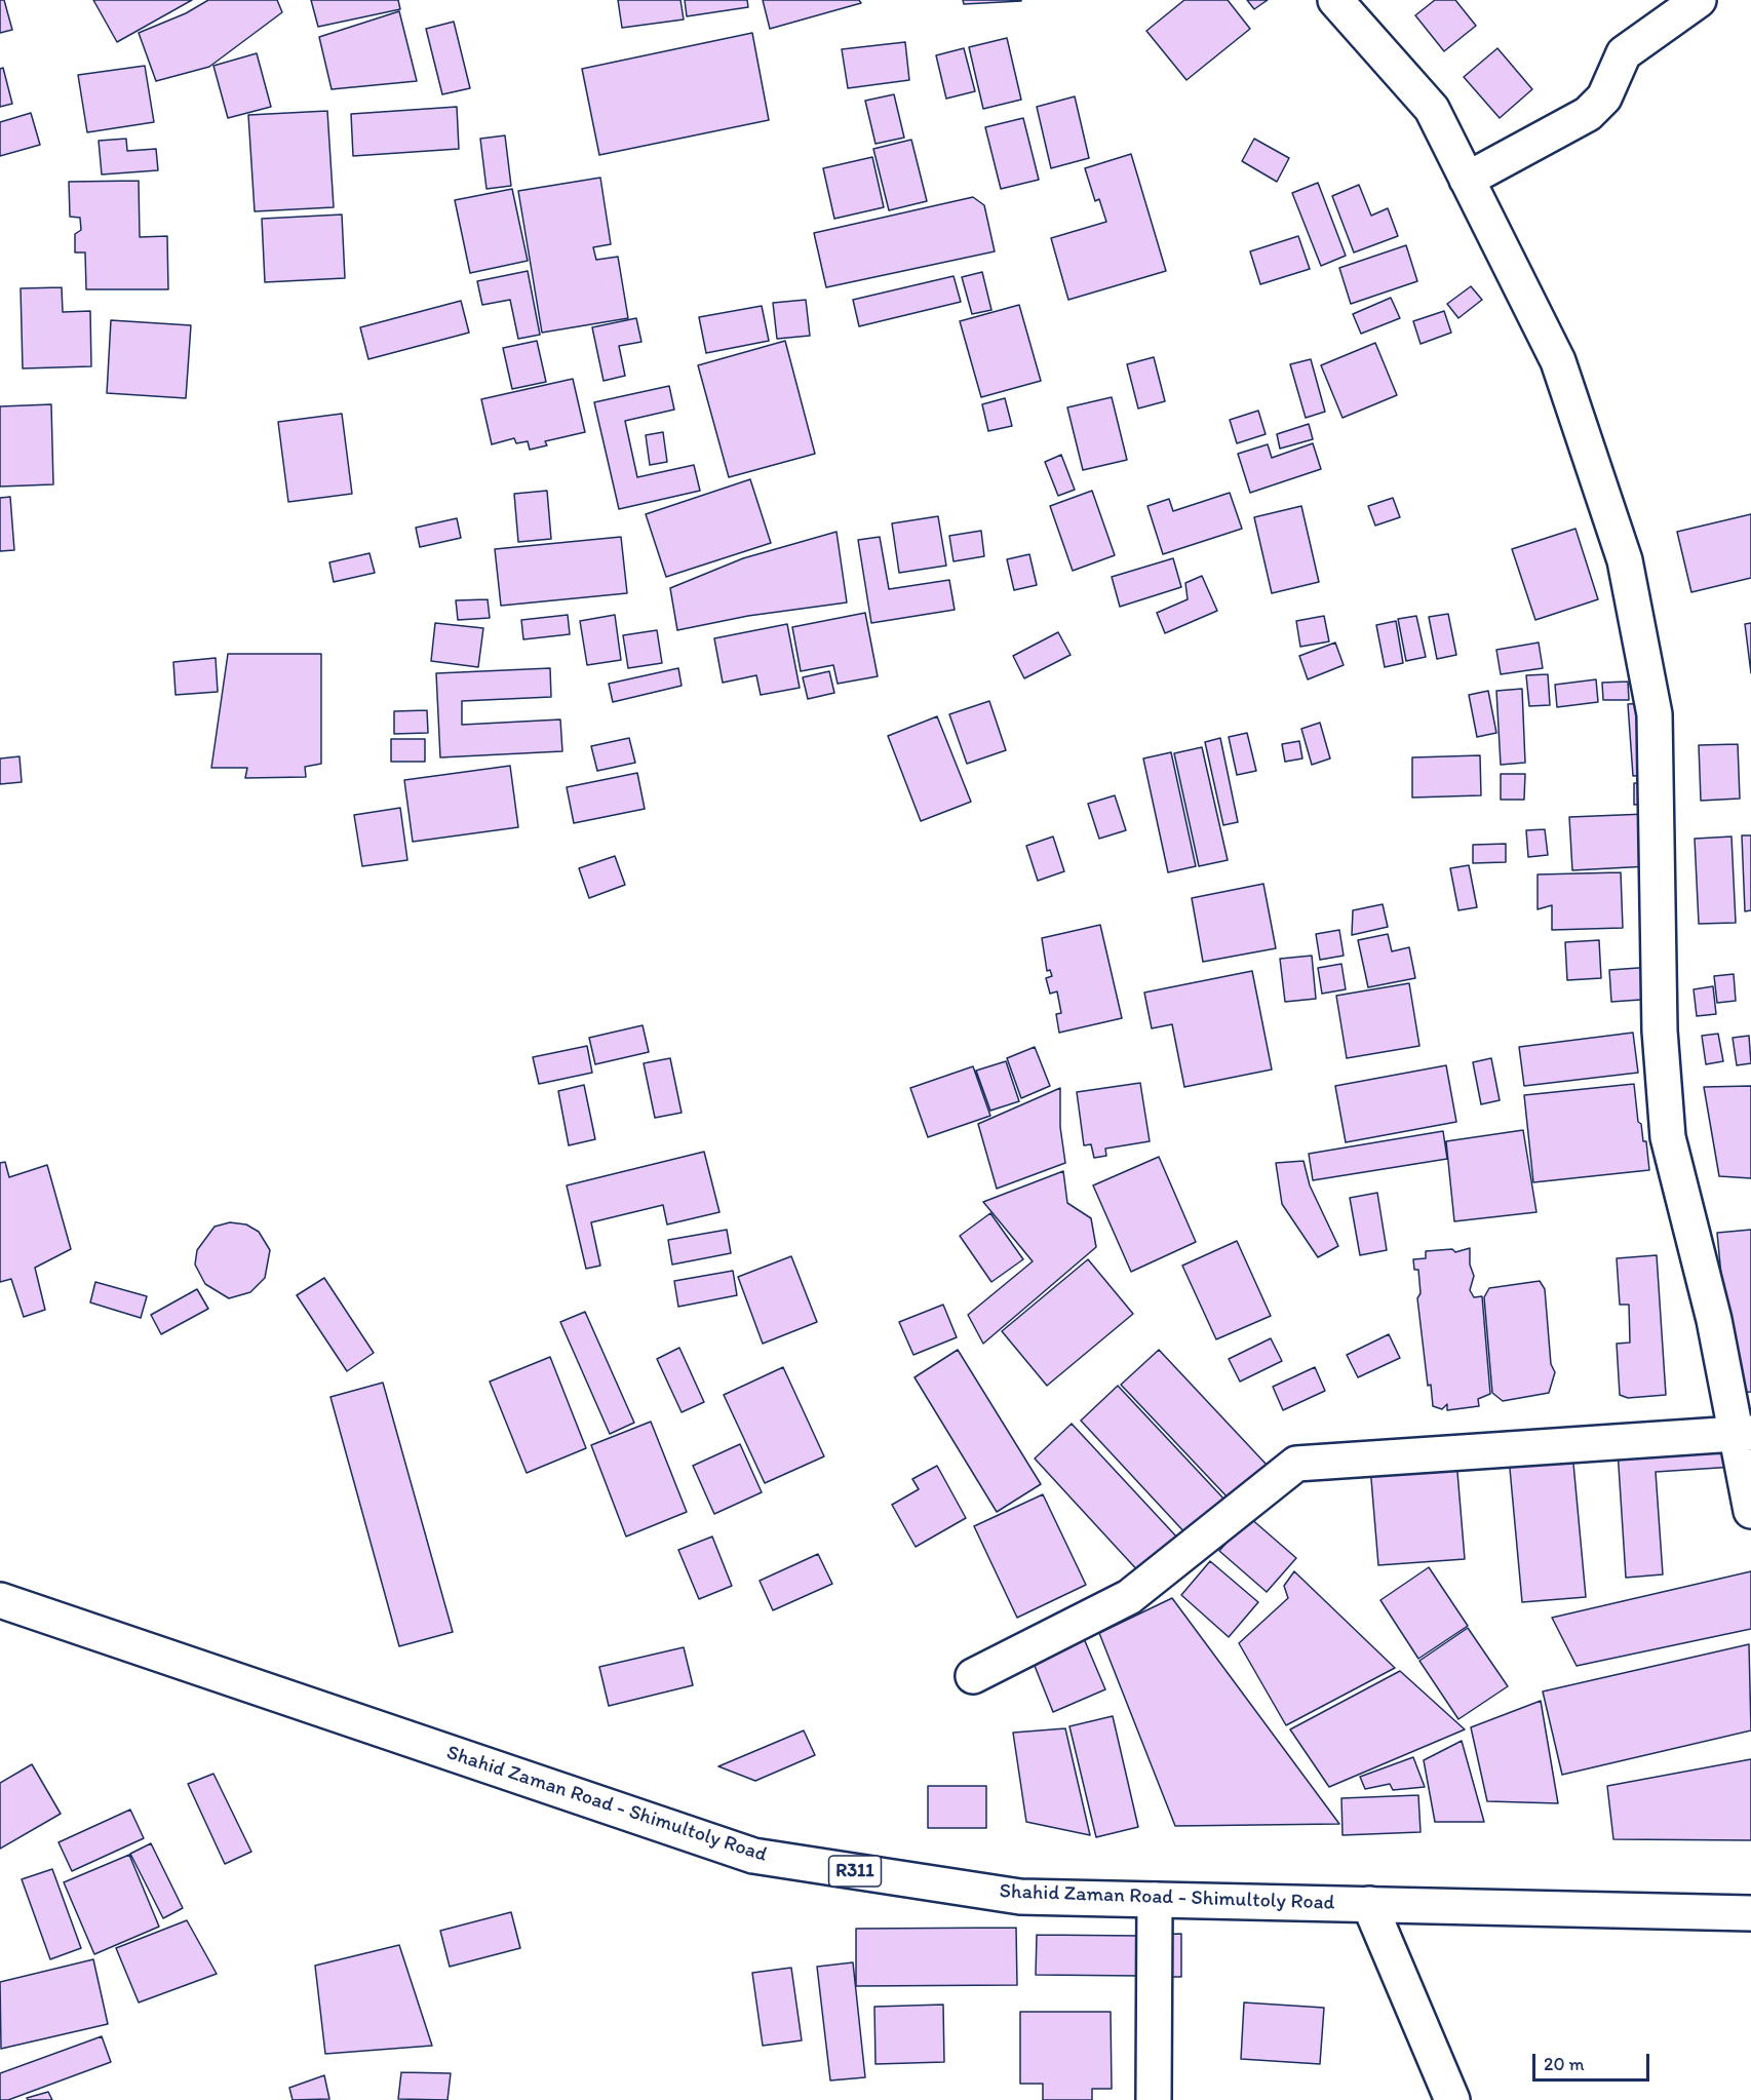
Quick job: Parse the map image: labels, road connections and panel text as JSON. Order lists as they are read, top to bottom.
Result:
{
  "streets": {
    "street": ["Shahid Zaman Road - Shimultoly Road", "R311"]
  },
  "scale_bar": "20 m"
}
